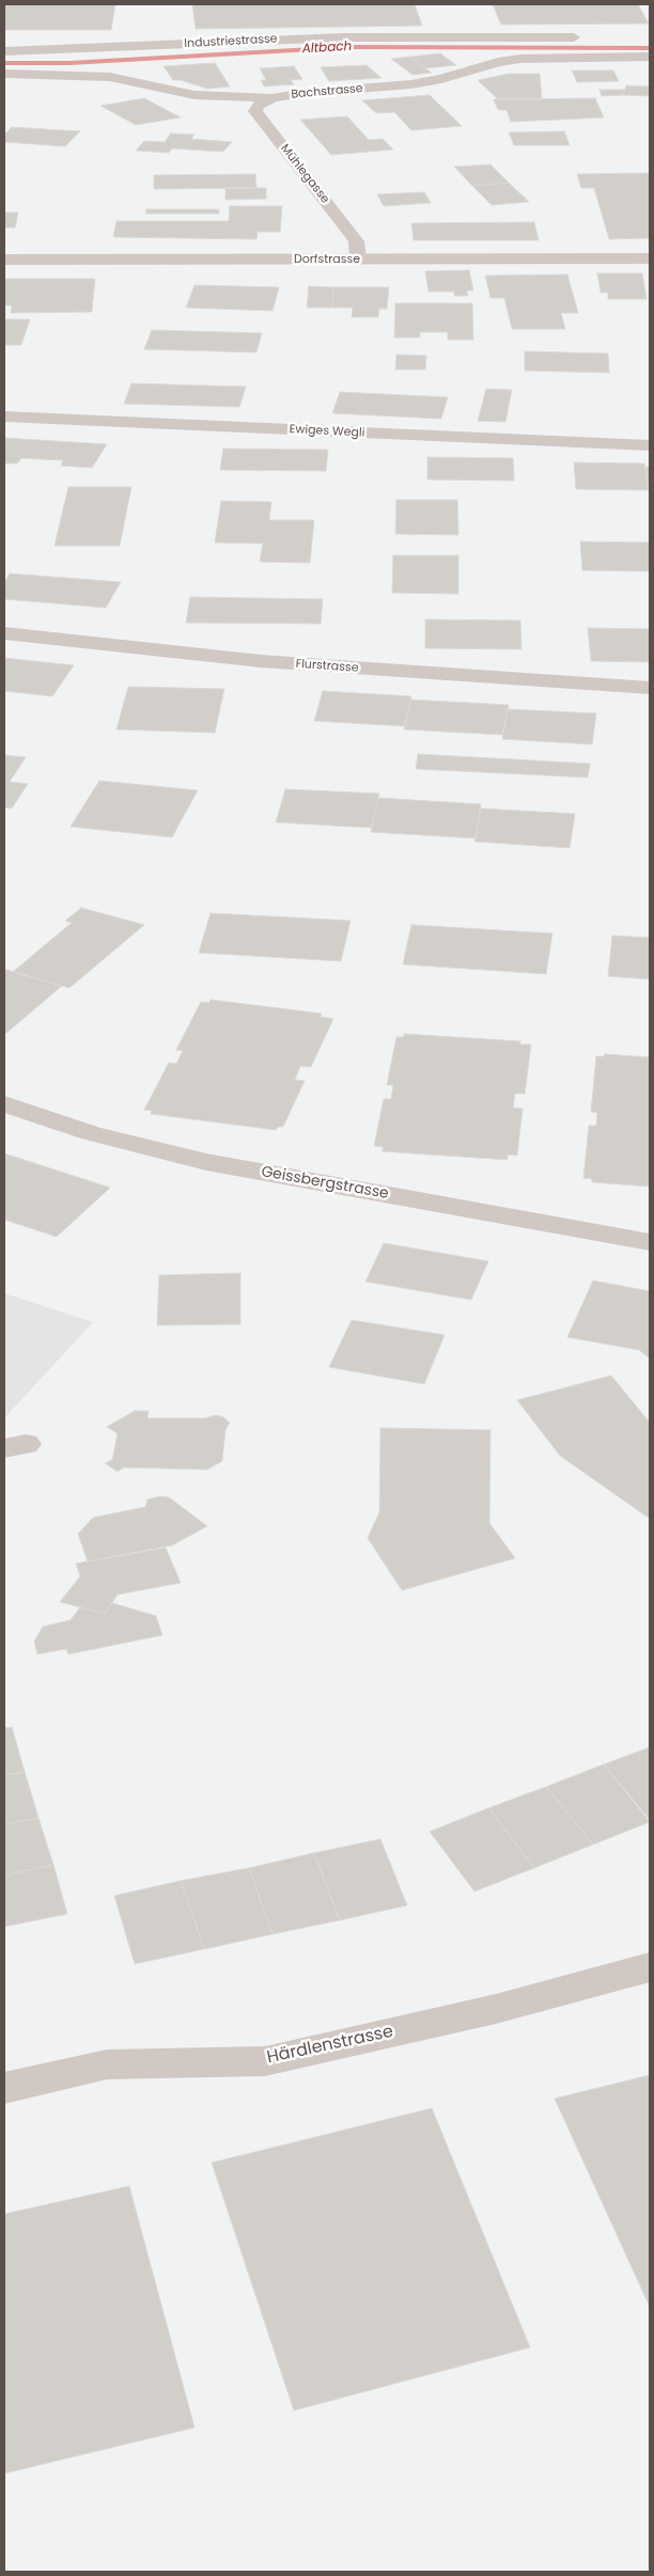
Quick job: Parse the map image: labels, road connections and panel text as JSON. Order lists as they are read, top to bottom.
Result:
{
  "streets": {
    "main road": ["Dorfstrasse"],
    "street": [
      "Industriestrasse",
      "Bachstrasse",
      "Mühlegasse",
      "Ewiges Wegli",
      "Flurstrasse",
      "Geissbergstrasse",
      "Härdlenstrasse"
    ]
  },
  "crossings": [
    ["Bachstrasse", "Mühlegasse"],
    ["Mühlegasse", "Dorfstrasse"]
  ],
  "water": ["Altbach"]
}
